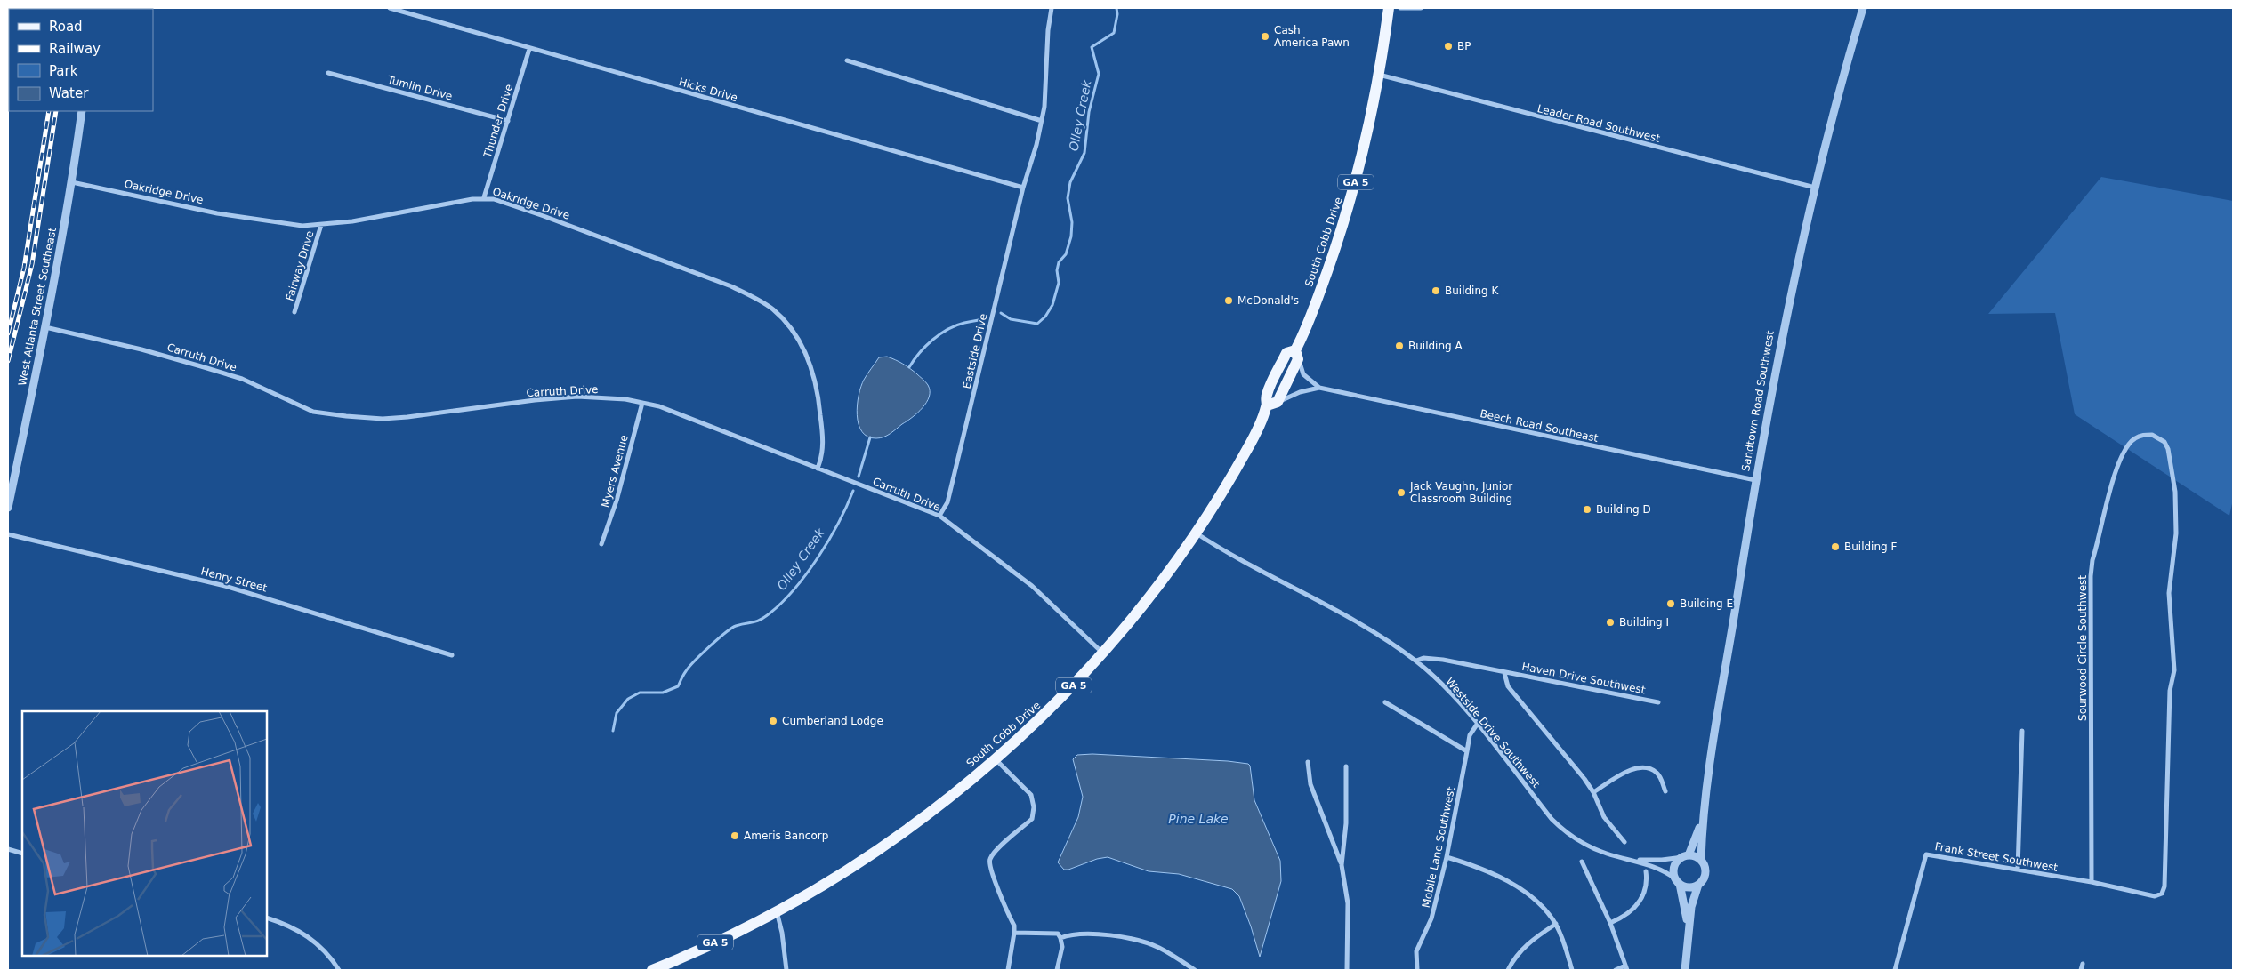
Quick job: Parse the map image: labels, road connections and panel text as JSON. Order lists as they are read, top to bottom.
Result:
{
  "streets": {
    "main road": ["GA 5", "South Cobb Drive"],
    "street": [
      "Tumlin Drive",
      "Hicks Drive",
      "Thunder Drive",
      "Leader Road Southwest",
      "Oakridge Drive",
      "Fairway Drive",
      "West Atlanta Street Southeast",
      "Eastside Drive",
      "Carruth Drive",
      "Sandtown Road Southwest",
      "Beech Road Southeast",
      "Myers Avenue",
      "Henry Street",
      "Sourwood Circle Southwest",
      "Haven Drive Southwest",
      "Westside Drive Southwest",
      "Mobile Lane Southwest",
      "Frank Street Southwest"
    ]
  },
  "crossings": [
    ["Tumlin Drive", "Thunder Drive"],
    ["Hicks Drive", "Thunder Drive"],
    ["Hicks Drive", "Eastside Drive"],
    ["Thunder Drive", "Oakridge Drive"],
    ["Leader Road Southwest", "South Cobb Drive"],
    ["Leader Road Southwest", "Sandtown Road Southwest"],
    ["Oakridge Drive", "Fairway Drive"],
    ["Oakridge Drive", "West Atlanta Street Southeast"],
    ["Oakridge Drive", "Carruth Drive"],
    ["South Cobb Drive", "Carruth Drive"],
    ["South Cobb Drive", "Beech Road Southeast"],
    ["South Cobb Drive", "Westside Drive Southwest"],
    ["West Atlanta Street Southeast", "Carruth Drive"],
    ["Eastside Drive", "Carruth Drive"],
    ["Carruth Drive", "Myers Avenue"],
    ["Sandtown Road Southwest", "Beech Road Southeast"],
    ["Sandtown Road Southwest", "Westside Drive Southwest"],
    ["Sourwood Circle Southwest", "Frank Street Southwest"],
    ["Haven Drive Southwest", "Westside Drive Southwest"],
    ["Westside Drive Southwest", "Mobile Lane Southwest"]
  ],
  "water": ["Olley Creek", "Pine Lake"],
  "places": [
    "Cash America Pawn",
    "BP",
    "Building K",
    "McDonald's",
    "Building A",
    "Jack Vaughn, Junior Classroom Building",
    "Building D",
    "Building F",
    "Building E",
    "Building I",
    "Cumberland Lodge",
    "Ameris Bancorp"
  ],
  "legend": [
    "Road",
    "Railway",
    "Park",
    "Water"
  ]
}
